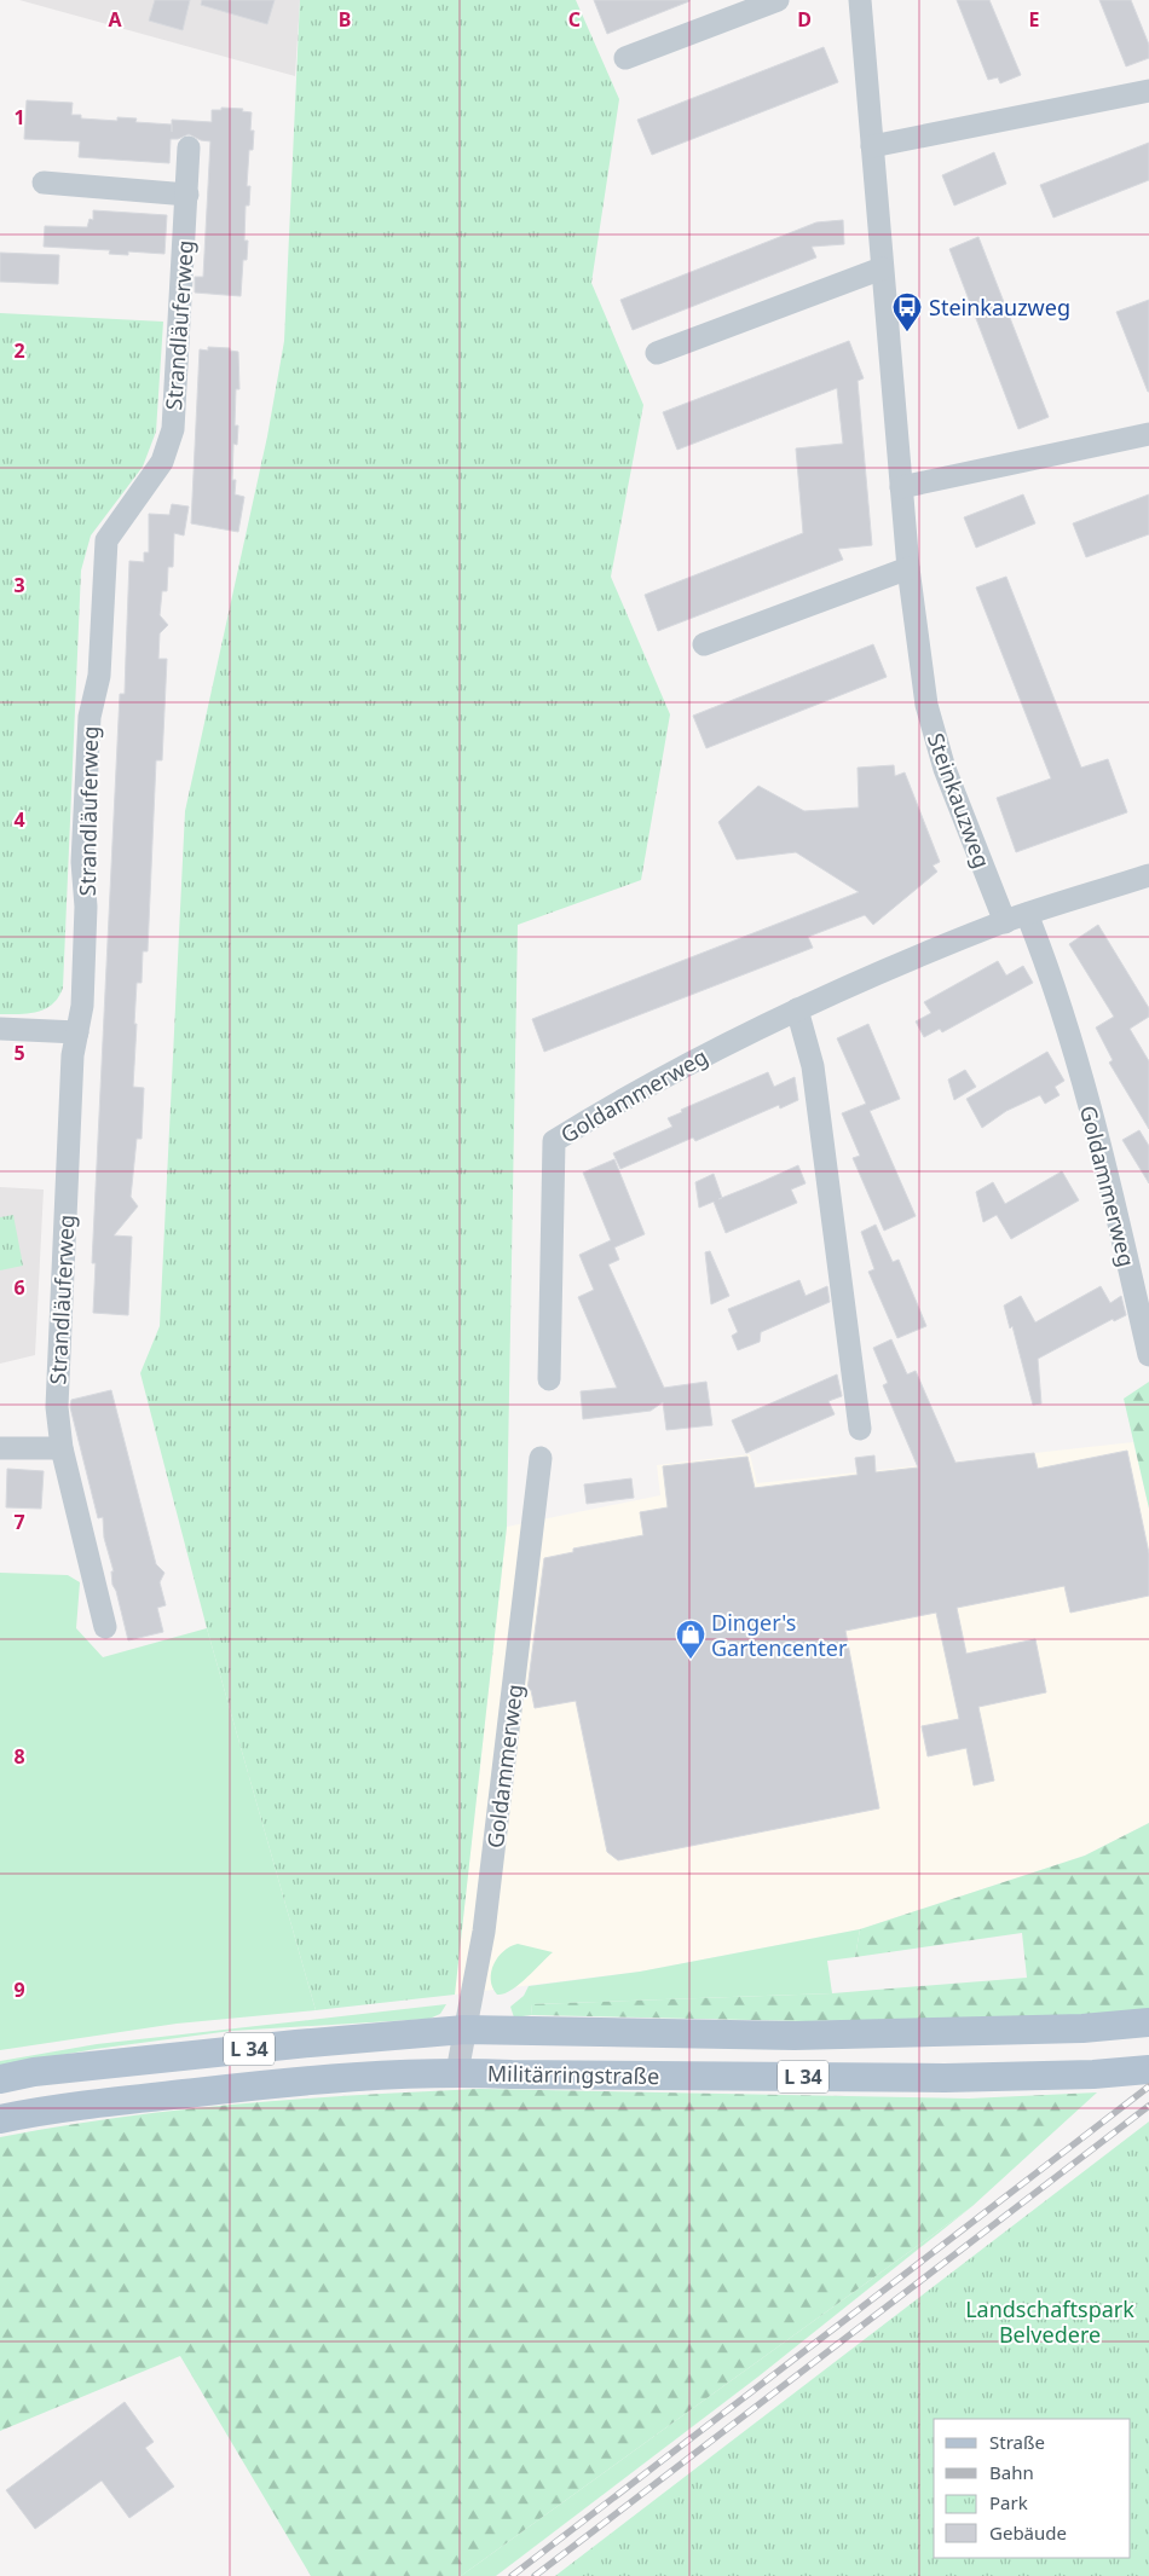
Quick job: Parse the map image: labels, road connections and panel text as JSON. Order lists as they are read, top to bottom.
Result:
{
  "streets": {
    "main road": ["L 34", "Militärringstraße"],
    "street": ["Strandläuferweg", "Steinkauzweg", "Goldammerweg"]
  },
  "crossings": [
    ["Steinkauzweg", "Goldammerweg"],
    ["Goldammerweg", "Militärringstraße"]
  ],
  "parks": ["Landschaftspark Belvedere"],
  "places": {
    "bus stop": ["Steinkauzweg"],
    "shop": ["Dinger's Gartencenter"]
  },
  "legend": [
    "Straße",
    "Bahn",
    "Park",
    "Gebäude"
  ],
  "grid": {
    "columns": [
      "A",
      "B",
      "C",
      "D",
      "E"
    ],
    "rows": [
      "1",
      "2",
      "3",
      "4",
      "5",
      "6",
      "7",
      "8",
      "9"
    ]
  }
}
